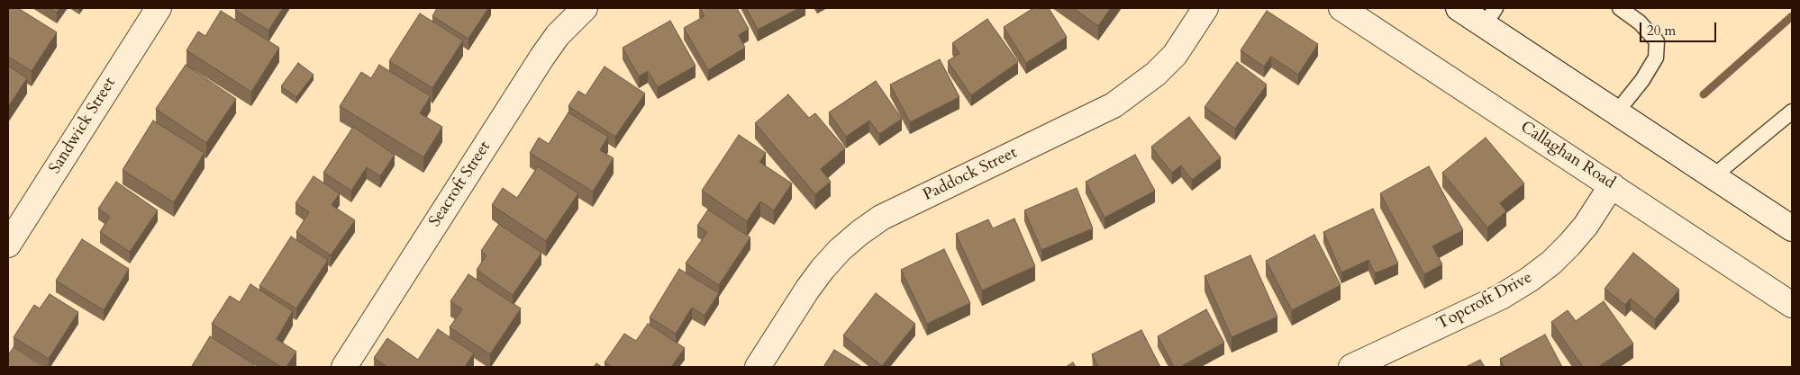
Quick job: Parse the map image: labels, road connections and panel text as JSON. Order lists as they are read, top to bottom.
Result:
{
  "streets": {
    "street": [
      "Sandwick Street",
      "Callaghan Road",
      "Paddock Street",
      "Seacroft Street",
      "Topcroft Drive"
    ]
  },
  "crossings": [
    ["Callaghan Road", "Topcroft Drive"]
  ],
  "scale_bar": "20 m"
}
